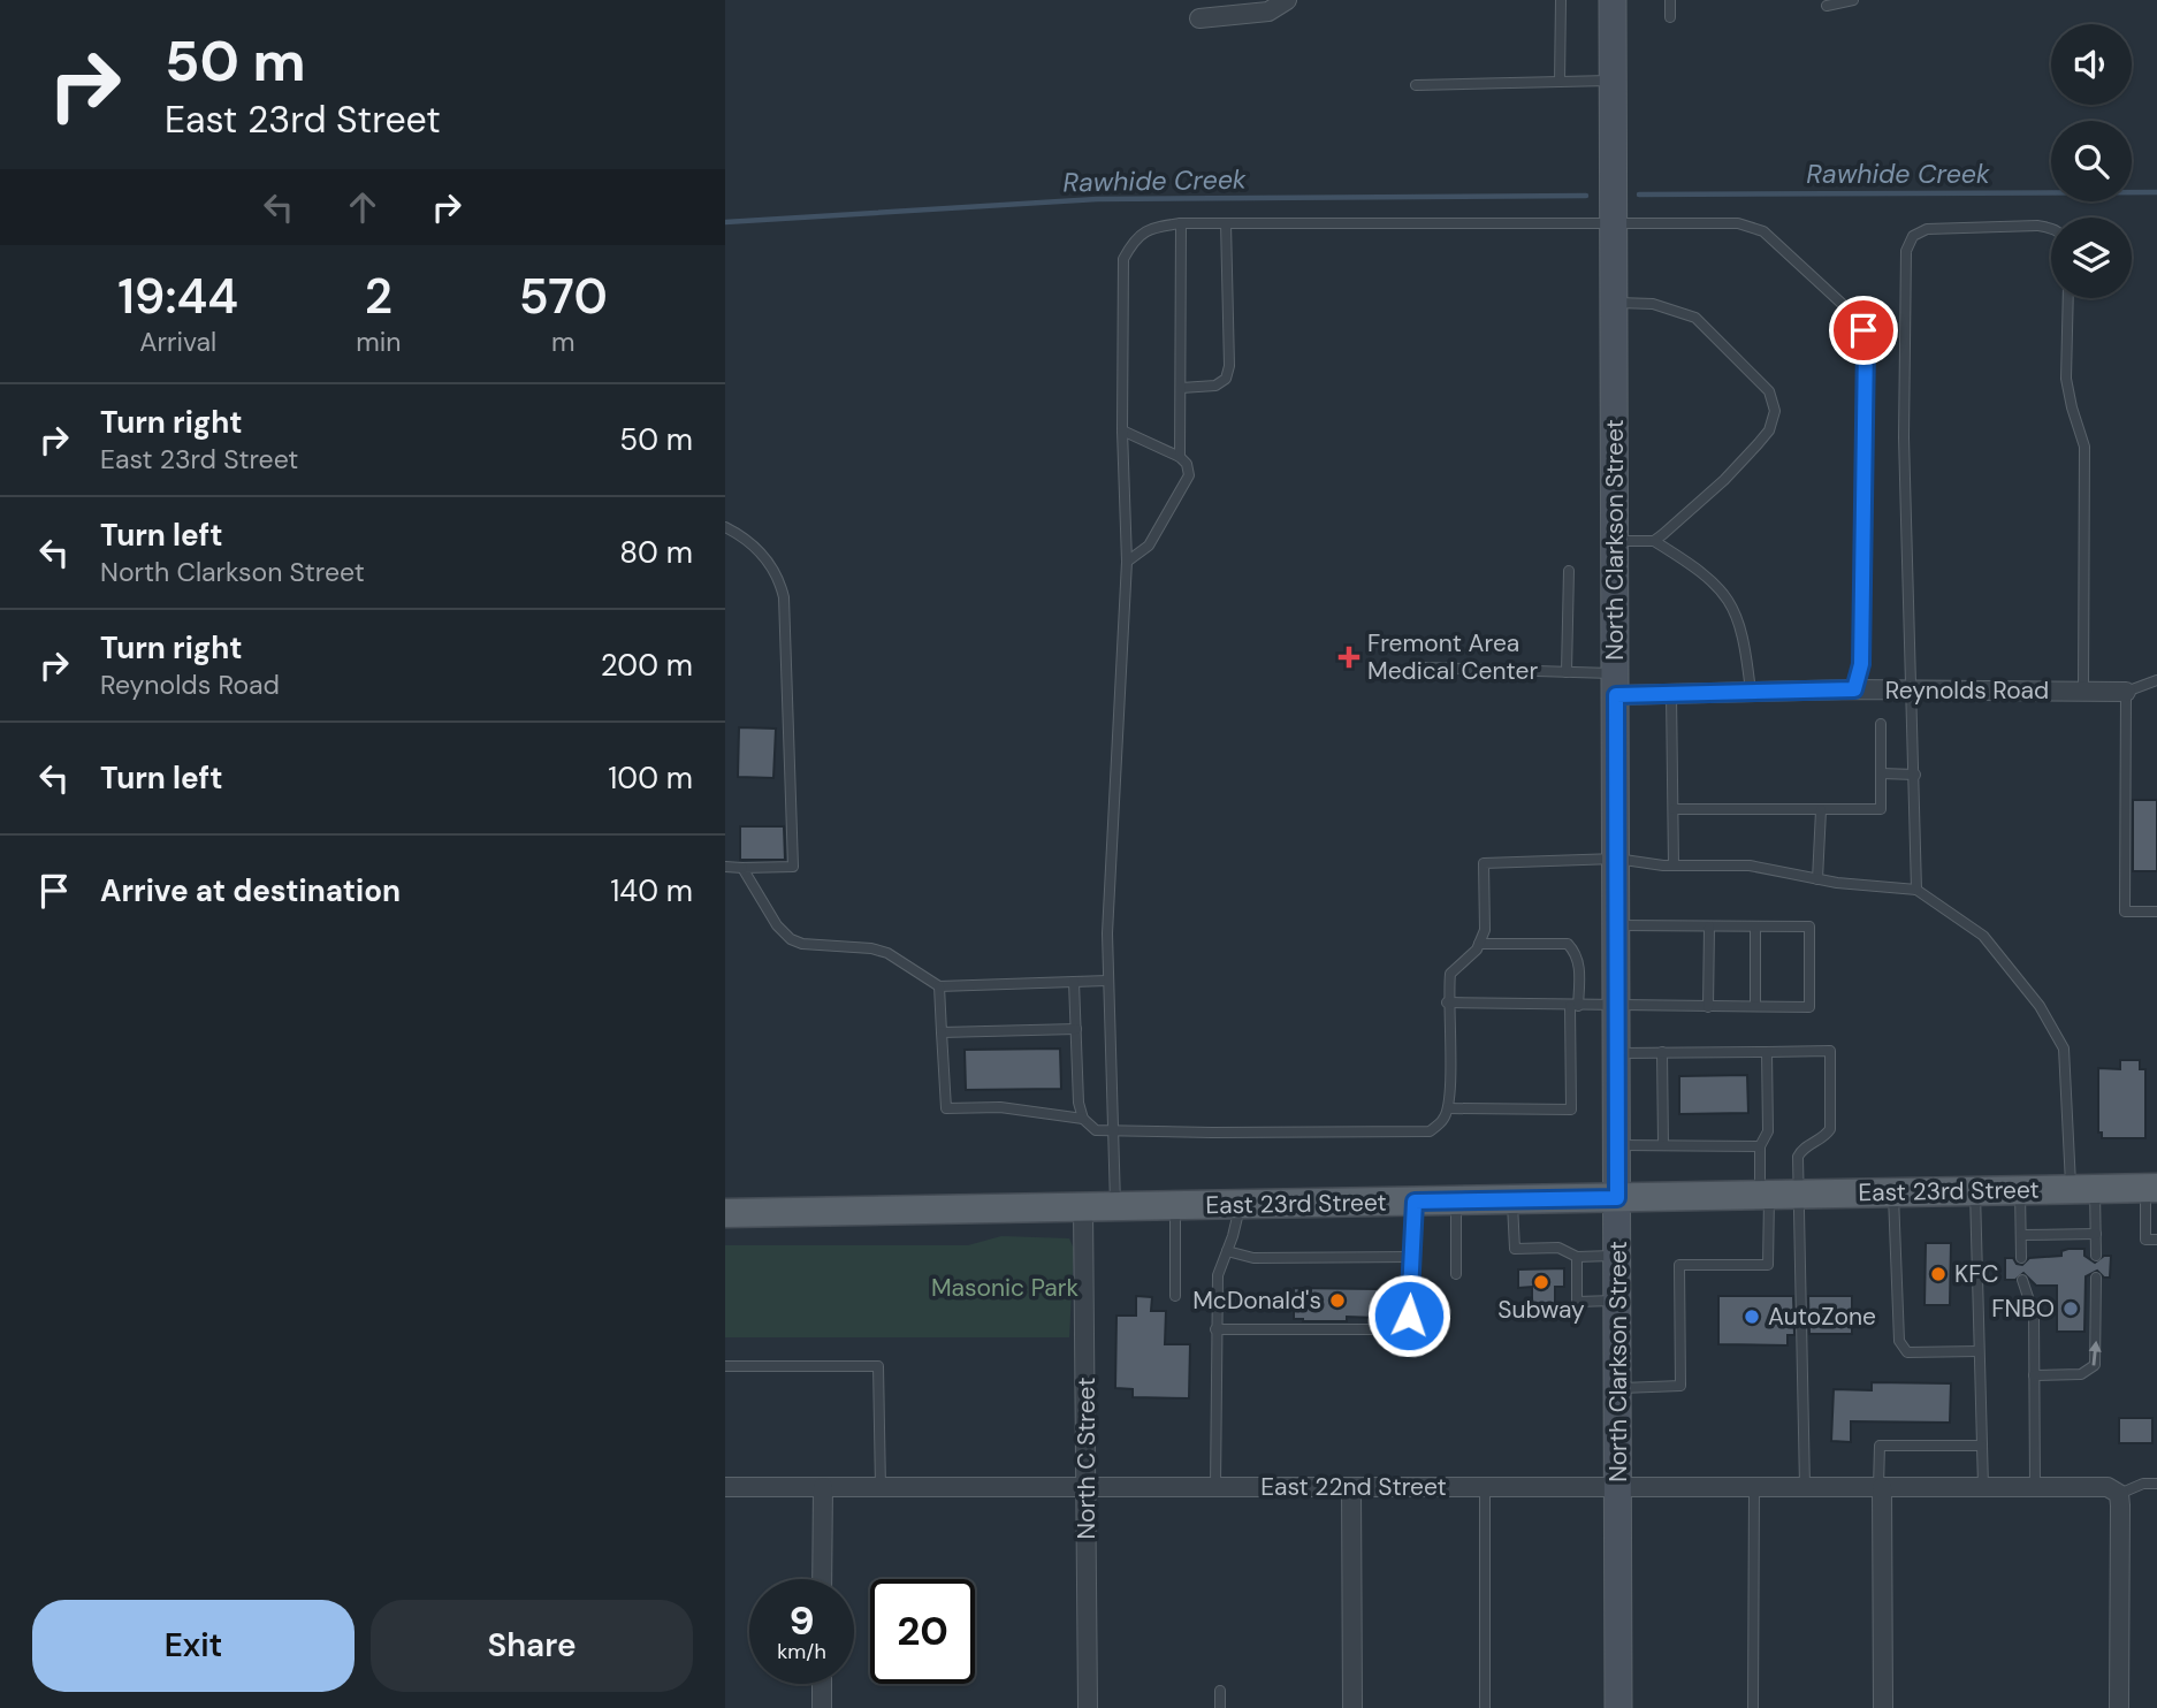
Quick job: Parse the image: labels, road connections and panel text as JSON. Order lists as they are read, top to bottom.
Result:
{
  "streets": {
    "main road": ["East 23rd Street"],
    "street": [
      "North Clarkson Street",
      "Reynolds Road",
      "North C Street",
      "East 22nd Street"
    ]
  },
  "crossings": [
    ["North Clarkson Street", "Reynolds Road"],
    ["North Clarkson Street", "East 23rd Street"],
    ["North Clarkson Street", "East 22nd Street"],
    ["East 23rd Street", "North C Street"],
    ["North C Street", "East 22nd Street"]
  ],
  "water": ["Rawhide Creek"],
  "parks": ["Masonic Park"],
  "places": {
    "health": ["Fremont Area Medical Center"],
    "other": [
      "KFC",
      "Subway",
      "McDonald's",
      "FNBO",
      "AutoZone"
    ]
  },
  "page": {
    "turn": ["50 m", "East 23rd Street"],
    "eta": [
      "19:44",
      "Arrival",
      "2",
      "min",
      "570",
      "m"
    ],
    "list": [
      {
        "name": "Turn right",
        "note": "East 23rd Street",
        "value": "50 m"
      },
      {
        "name": "Turn left",
        "note": "North Clarkson Street",
        "value": "80 m"
      },
      {
        "name": "Turn right",
        "note": "Reynolds Road",
        "value": "200 m"
      },
      {
        "name": "Turn left",
        "value": "100 m"
      },
      {
        "name": "Arrive at destination",
        "value": "140 m"
      }
    ],
    "speed": "9 km/h",
    "limit": "20",
    "buttons": ["Exit", "Share"]
  }
}
